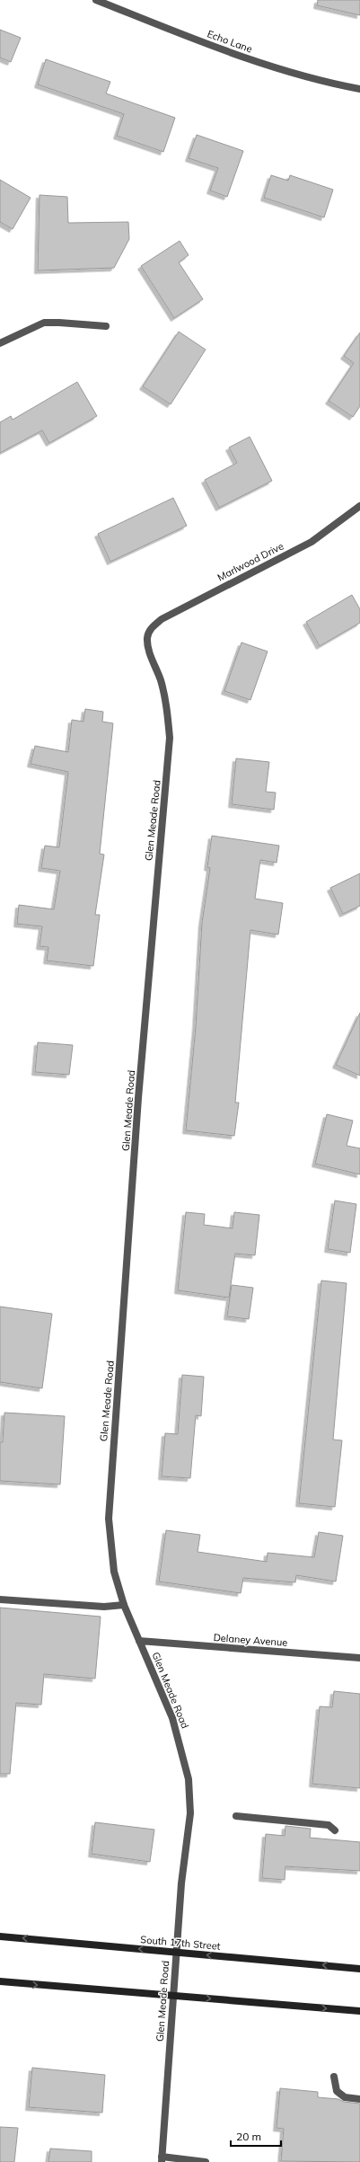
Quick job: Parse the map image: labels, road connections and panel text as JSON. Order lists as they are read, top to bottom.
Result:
{
  "streets": {
    "main road": ["South 17th Street"],
    "street": [
      "Echo Lane",
      "Marlwood Drive",
      "Glen Meade Road",
      "Delaney Avenue"
    ]
  },
  "crossings": [
    ["Marlwood Drive", "Glen Meade Road"],
    ["Glen Meade Road", "Delaney Avenue"],
    ["Glen Meade Road", "South 17th Street"]
  ],
  "scale_bar": "20 m"
}
